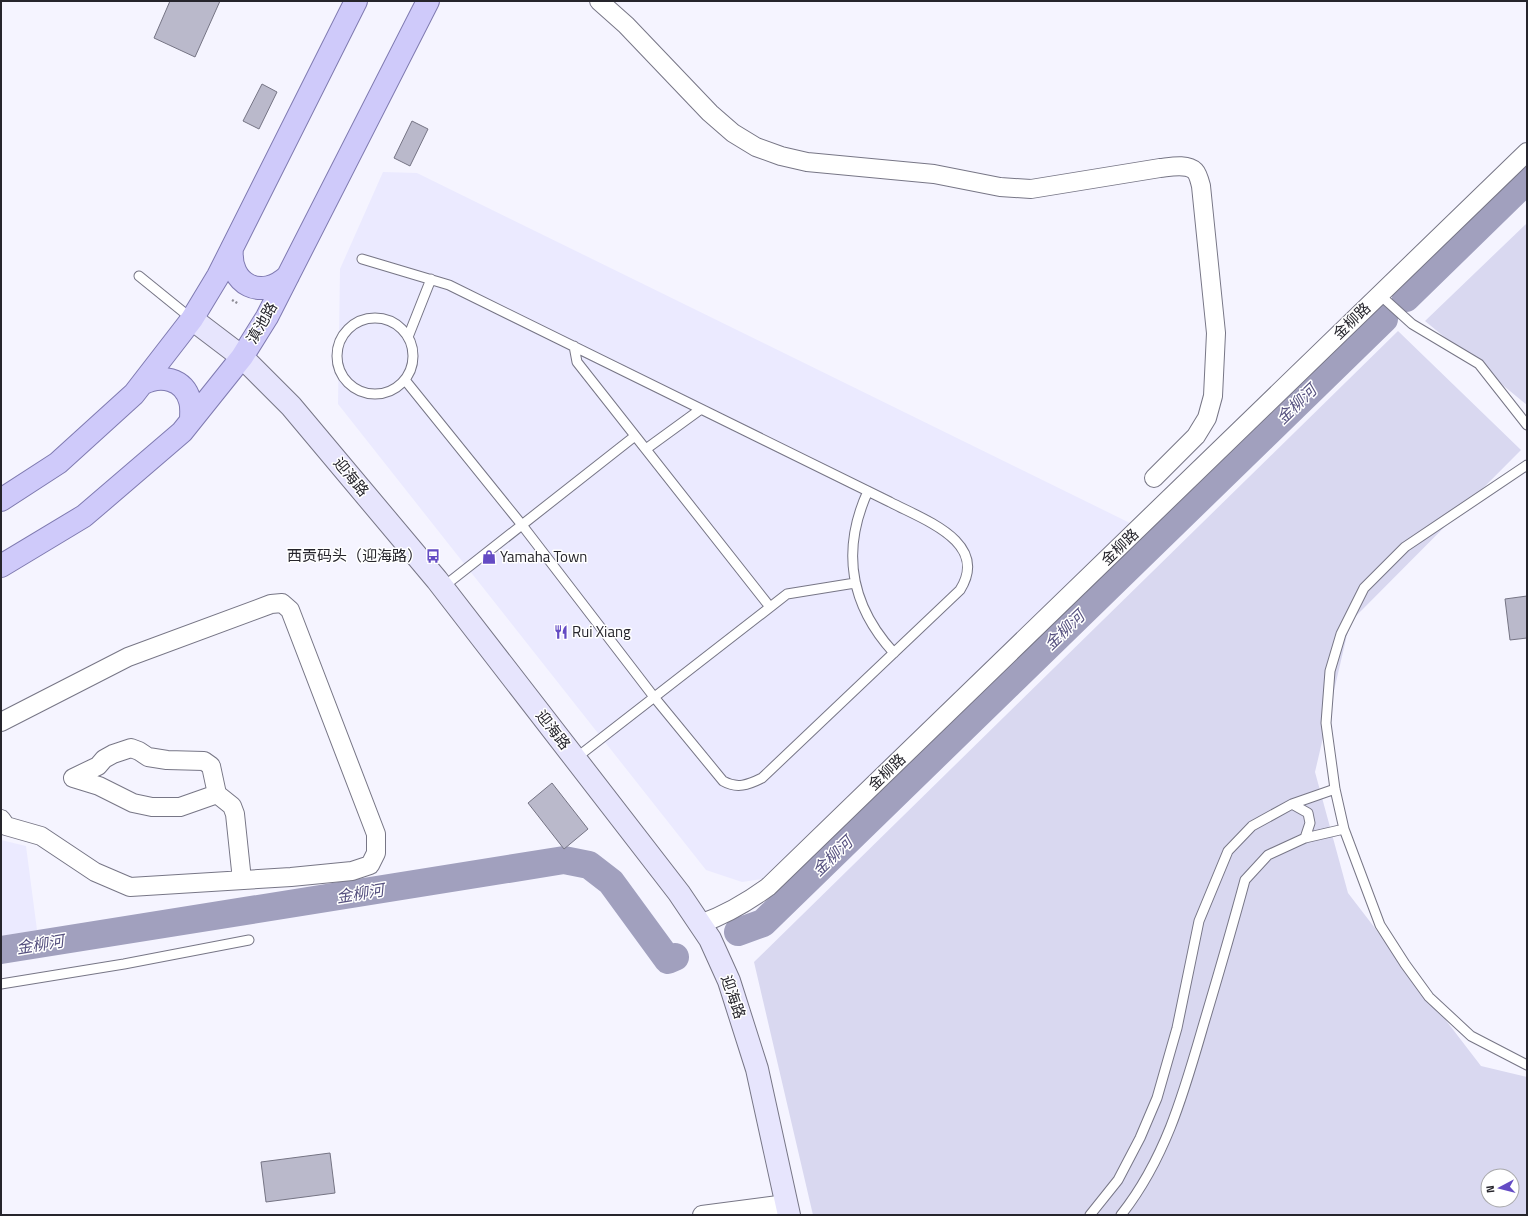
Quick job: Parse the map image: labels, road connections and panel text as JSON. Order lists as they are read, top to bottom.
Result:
{
  "streets": {
    "main road": ["滇池路"],
    "street": ["金柳路", "迎海路"]
  },
  "crossings": [
    ["金柳路", "迎海路"],
    ["滇池路", "迎海路"]
  ],
  "water": ["金柳河"],
  "places": {
    "bus stop": ["西贡码头（迎海路）"],
    "shop": ["Yamaha Town"],
    "restaurant": ["Rui Xiang"]
  },
  "north": "left"
}
